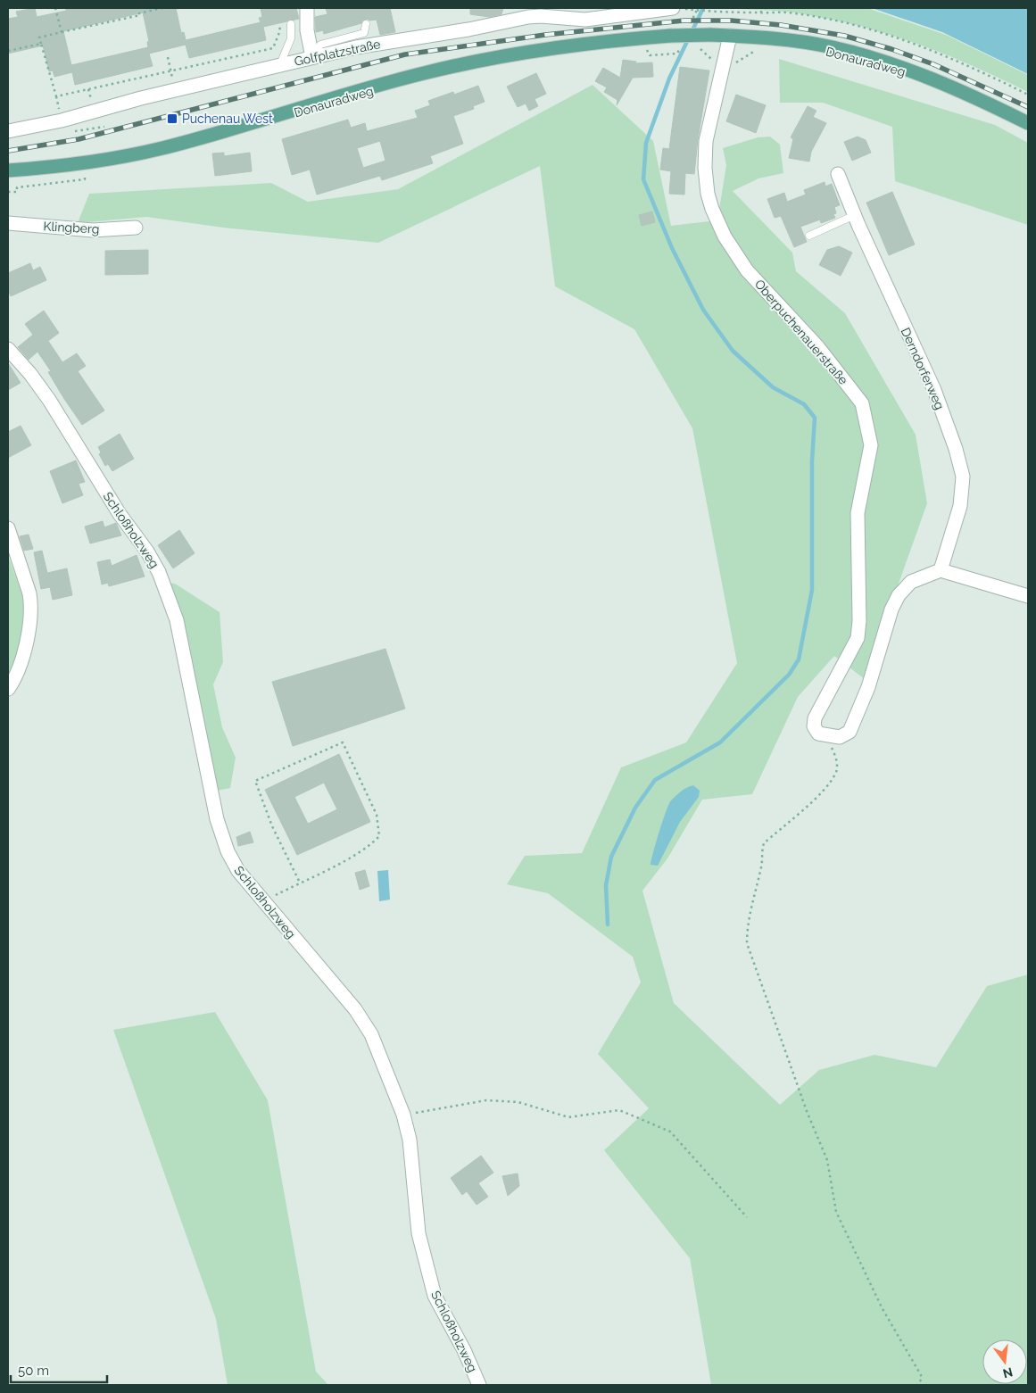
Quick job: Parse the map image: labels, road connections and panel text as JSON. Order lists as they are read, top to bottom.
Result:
{
  "streets": {
    "street": [
      "Golfplatzstraße",
      "Klingberg",
      "Oberpuchenauerstraße",
      "Derndorferweg",
      "Schloßholzweg"
    ]
  },
  "places": {
    "transit": ["Puchenau West"]
  },
  "scale_bar": "50 m",
  "north": "bottom"
}
